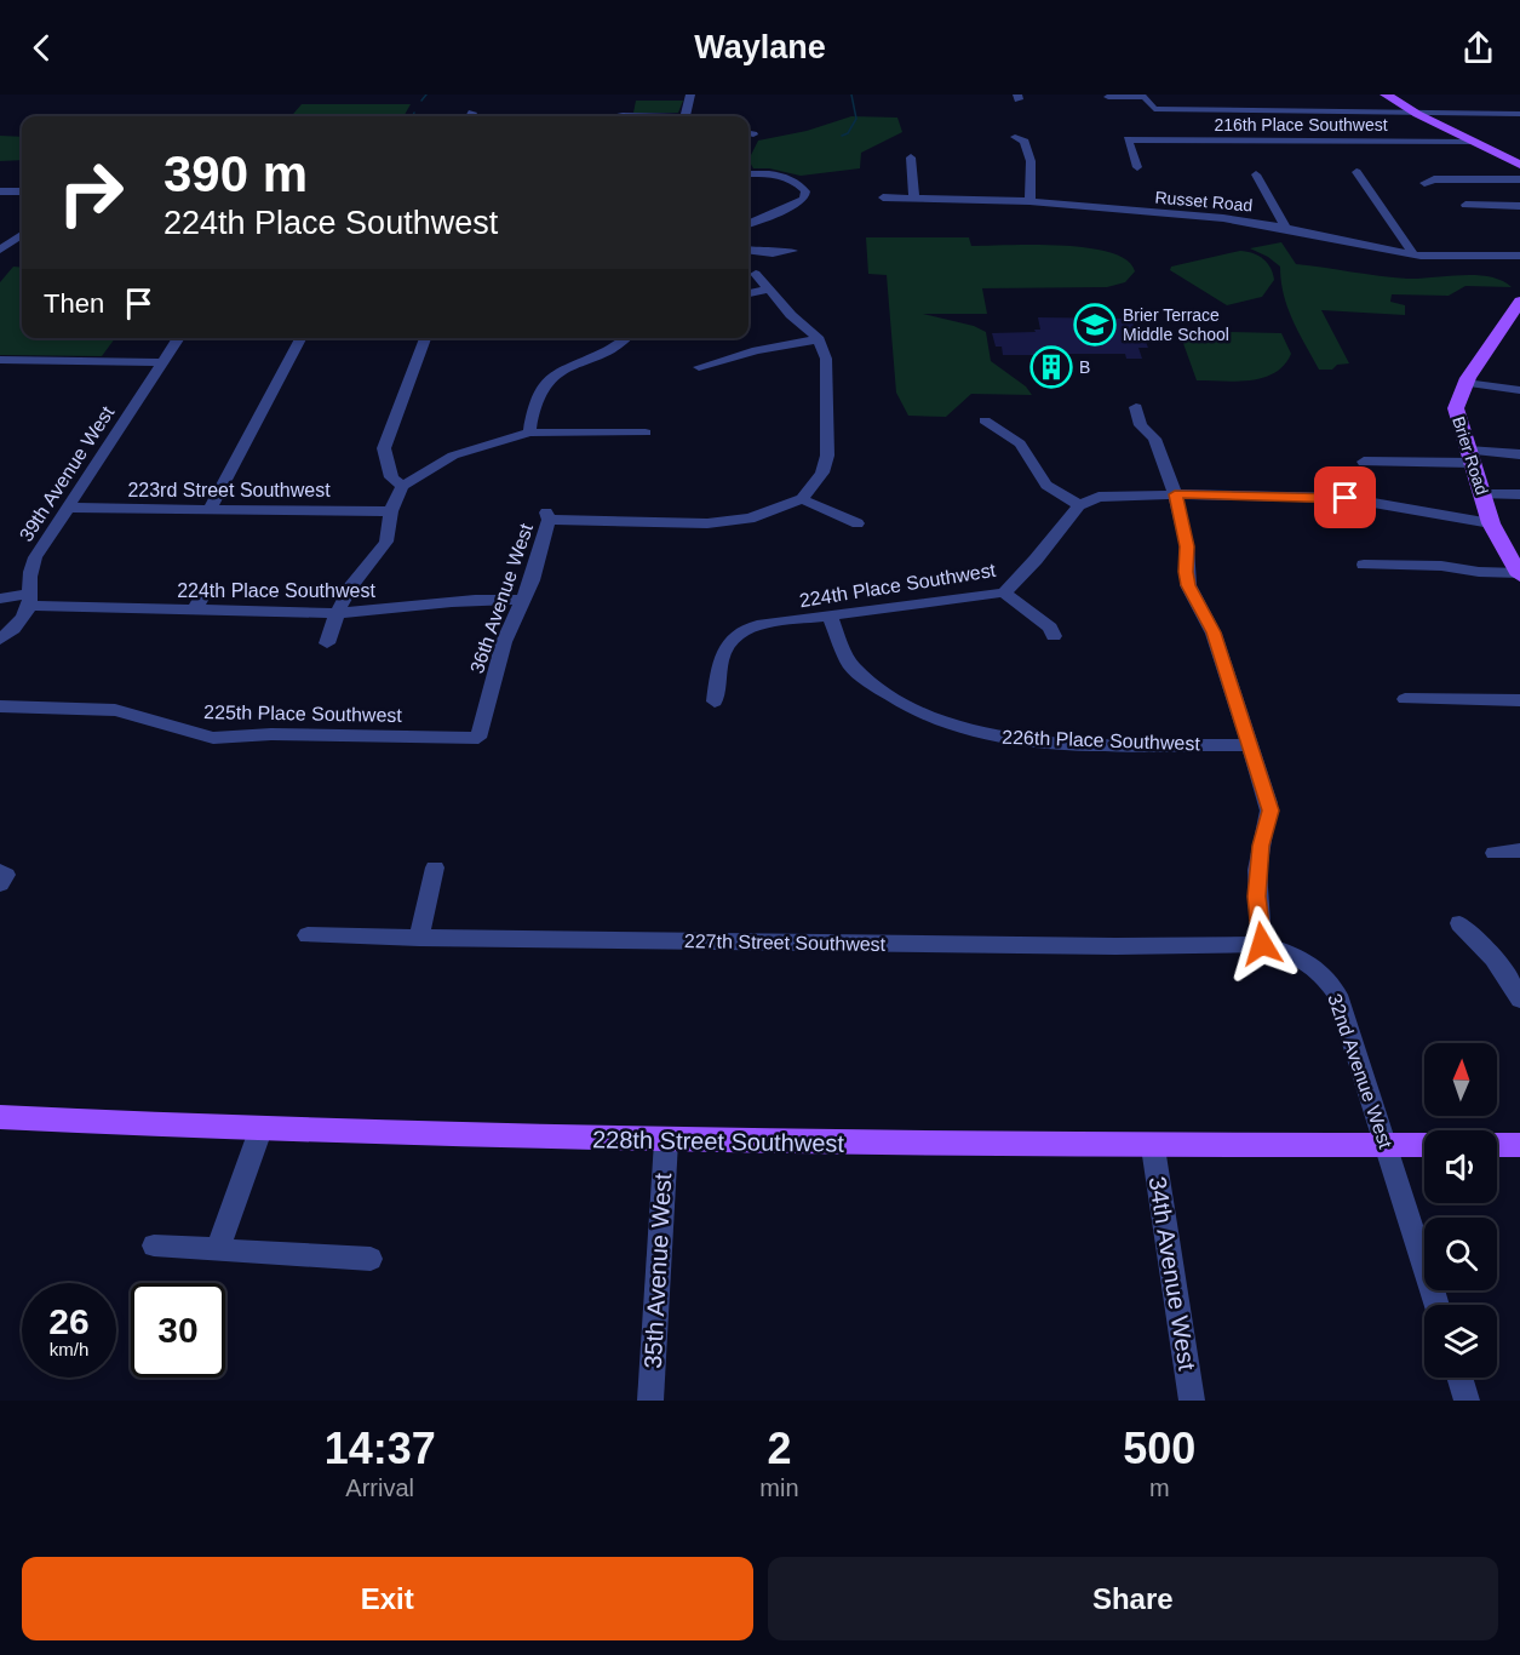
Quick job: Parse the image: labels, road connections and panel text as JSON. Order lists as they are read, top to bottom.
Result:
{
  "streets": {
    "main road": ["Brier Road", "228th Street Southwest"],
    "street": [
      "216th Place Southwest",
      "Russet Road",
      "39th Avenue West",
      "223rd Street Southwest",
      "224th Place Southwest",
      "36th Avenue West",
      "225th Place Southwest",
      "226th Place Southwest",
      "227th Street Southwest",
      "32nd Avenue West",
      "35th Avenue West",
      "34th Avenue West"
    ]
  },
  "crossings": [
    ["39th Avenue West", "223rd Street Southwest"],
    ["39th Avenue West", "224th Place Southwest"],
    ["224th Place Southwest", "36th Avenue West"],
    ["224th Place Southwest", "226th Place Southwest"],
    ["36th Avenue West", "225th Place Southwest"],
    ["227th Street Southwest", "32nd Avenue West"],
    ["32nd Avenue West", "228th Street Southwest"],
    ["228th Street Southwest", "35th Avenue West"],
    ["228th Street Southwest", "34th Avenue West"]
  ],
  "places": {
    "school or university": ["Brier Terrace Middle School"],
    "building": ["B"]
  },
  "north": "top",
  "page": {
    "header": "Waylane",
    "turn": ["390 m", "224th Place Southwest"],
    "then": "Then",
    "speed": "26 km/h",
    "limit": "30",
    "eta": [
      "14:37",
      "Arrival",
      "2",
      "min",
      "500",
      "m"
    ],
    "buttons": ["Exit", "Share"]
  }
}
